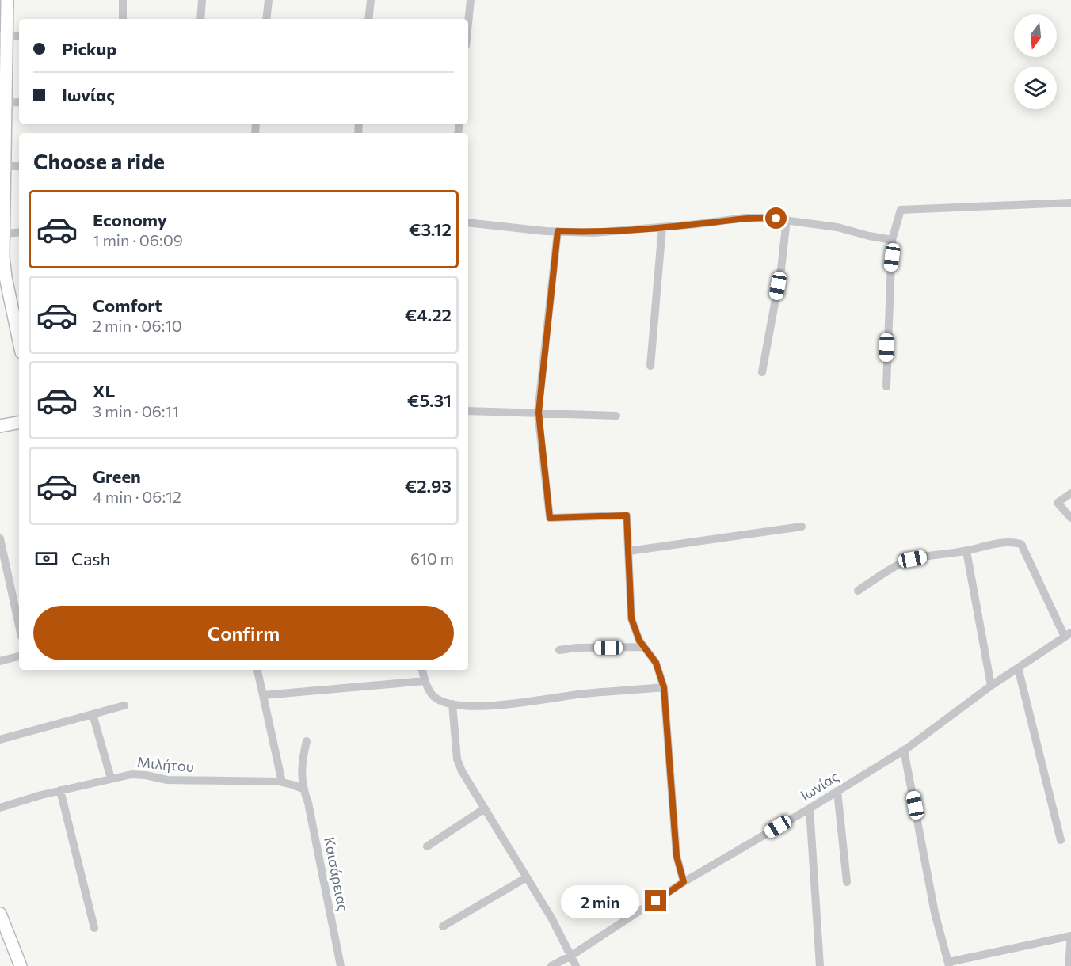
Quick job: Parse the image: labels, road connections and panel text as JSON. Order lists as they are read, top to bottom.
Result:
{
  "streets": {
    "street": ["Μιλήτου", "Ιωνίας", "Καισάρειας"]
  },
  "crossings": [
    ["Μιλήτου", "Καισάρειας"]
  ],
  "north": "bottom",
  "page": {
    "banner": ["Pickup", "Ιωνίας"],
    "heading": "Choose a ride",
    "list": [
      {
        "name": "Economy",
        "note": "1 min · 06:09",
        "value": "€3.12"
      },
      {
        "name": "Comfort",
        "note": "2 min · 06:10",
        "value": "€4.22"
      },
      {
        "name": "XL",
        "note": "3 min · 06:11",
        "value": "€5.31"
      },
      {
        "name": "Green",
        "note": "4 min · 06:12",
        "value": "€2.93"
      }
    ],
    "pay": ["Cash", "610 m"],
    "buttons": "Confirm",
    "bubble": "2 min"
  }
}
